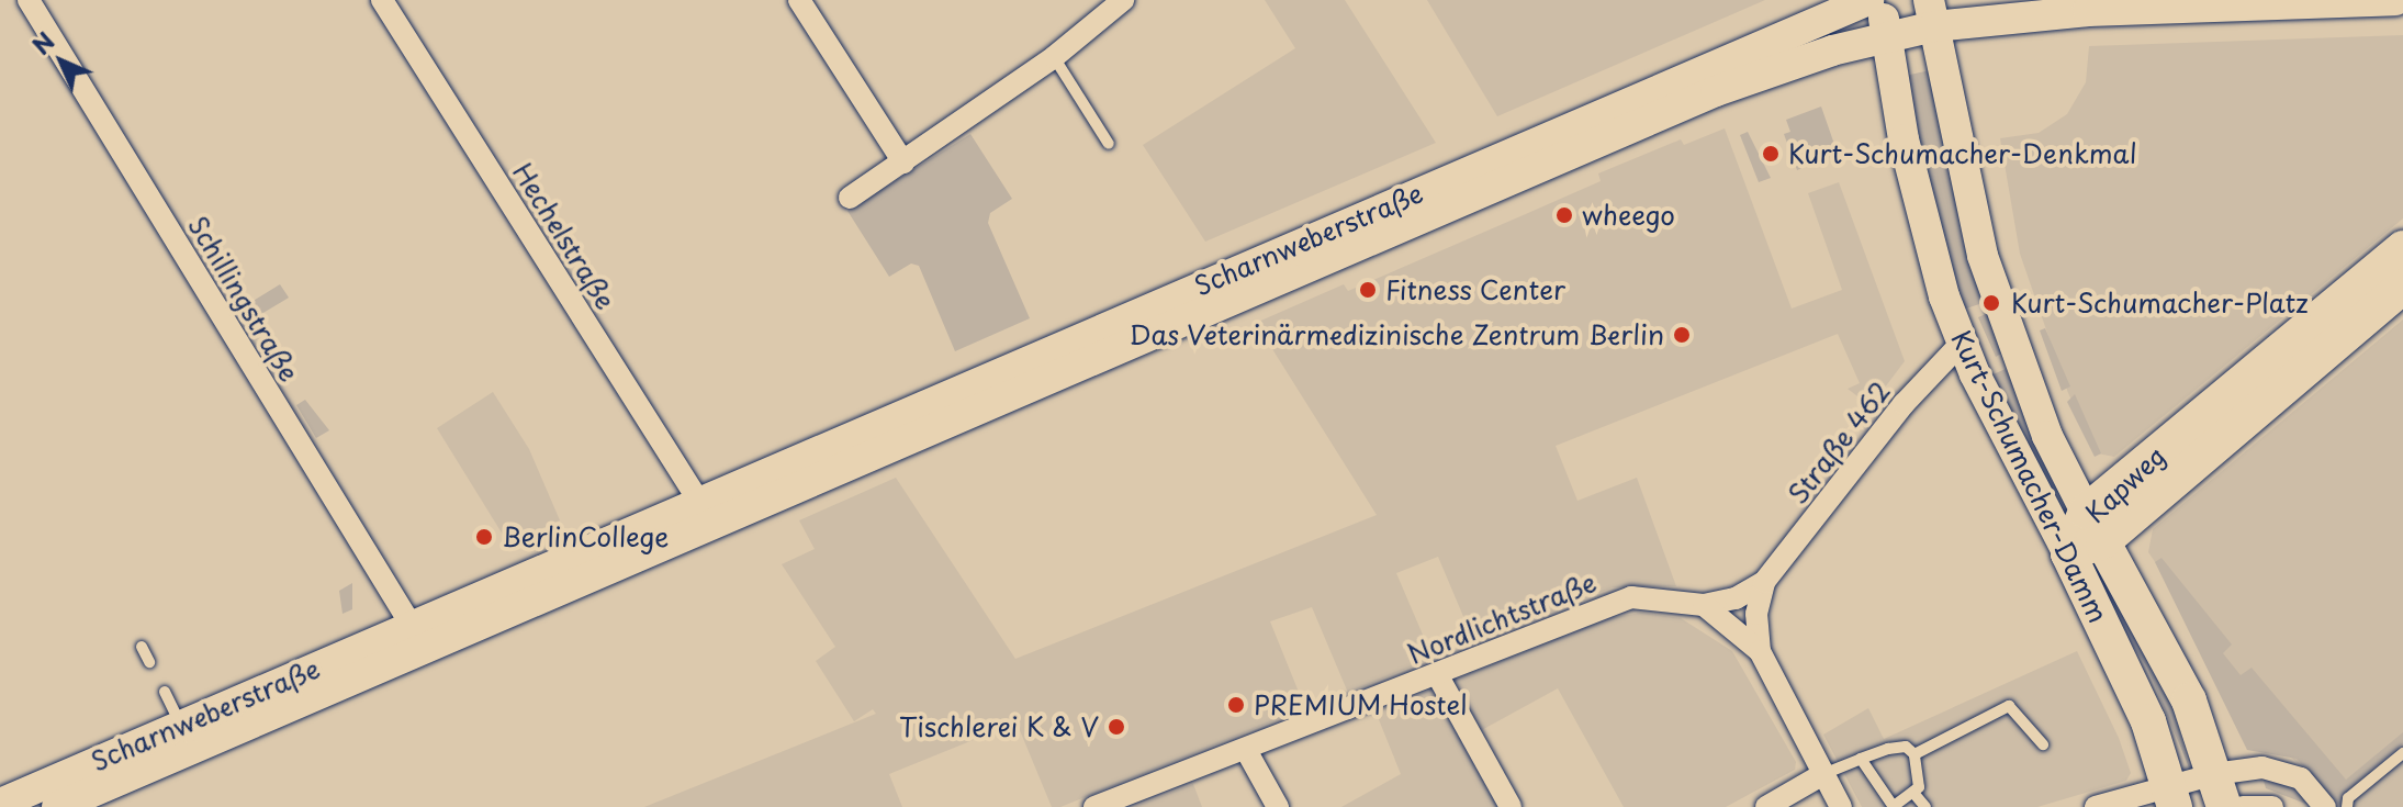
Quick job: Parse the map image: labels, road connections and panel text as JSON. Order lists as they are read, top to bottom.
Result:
{
  "streets": {
    "main road": ["Scharnweberstraße", "Kurt-Schumacher-Damm", "Kapweg"],
    "street": [
      "Hechelstraße",
      "Schillingstraße",
      "Straße 462",
      "Nordlichtstraße"
    ]
  },
  "crossings": [
    ["Hechelstraße", "Scharnweberstraße"],
    ["Scharnweberstraße", "Schillingstraße"],
    ["Scharnweberstraße", "Kurt-Schumacher-Damm"],
    ["Straße 462", "Kurt-Schumacher-Damm"],
    ["Straße 462", "Nordlichtstraße"],
    ["Kurt-Schumacher-Damm", "Kapweg"]
  ],
  "places": [
    "Kurt-Schumacher-Denkmal",
    "wheego",
    "Fitness Center",
    "Kurt-Schumacher-Platz",
    "Das Veterinärmedizinische Zentrum Berlin",
    "BerlinCollege",
    "PREMIUM Hostel",
    "Tischlerei K & V"
  ],
  "north": "top left"
}
